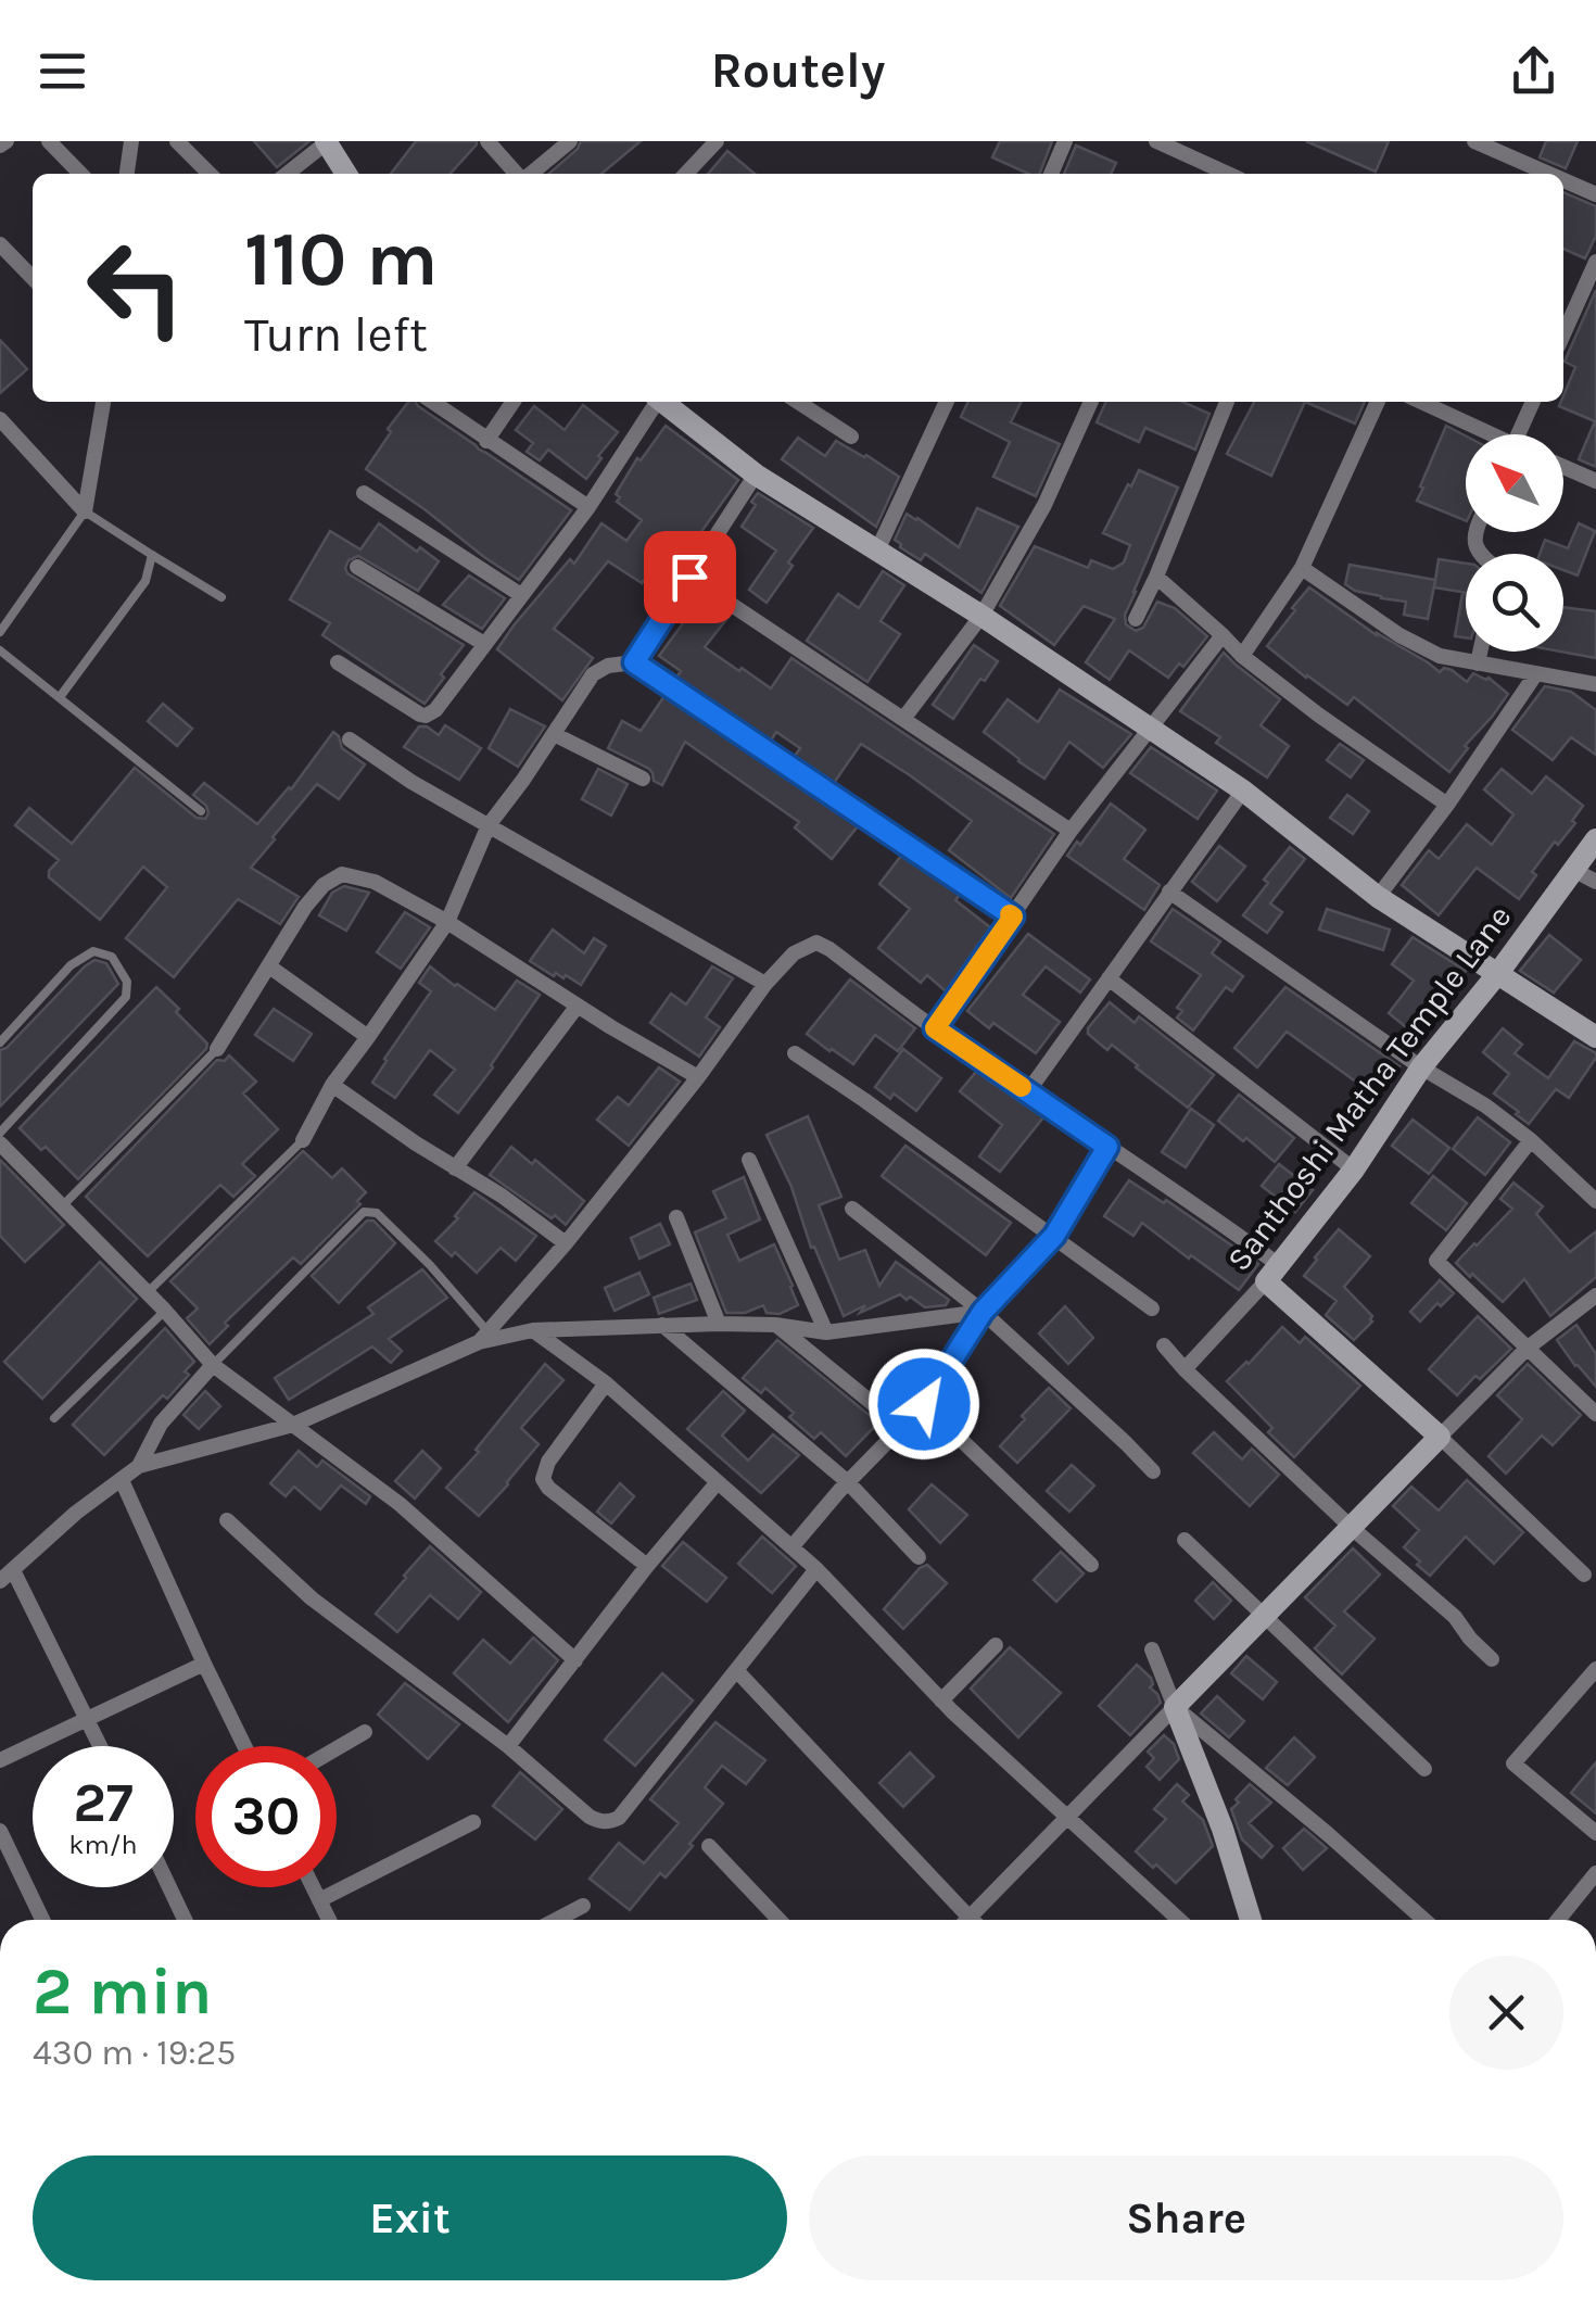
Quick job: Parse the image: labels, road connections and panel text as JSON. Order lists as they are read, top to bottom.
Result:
{
  "streets": {
    "street": ["Santhoshi Matha Temple Lane"]
  },
  "north": "top left",
  "page": {
    "header": "Routely",
    "turn": ["110 m", "Turn left"],
    "speed": "27 km/h",
    "limit": "30",
    "heading": ["2 min", "430 m · 19:25"],
    "buttons": ["Exit", "Share"]
  }
}
